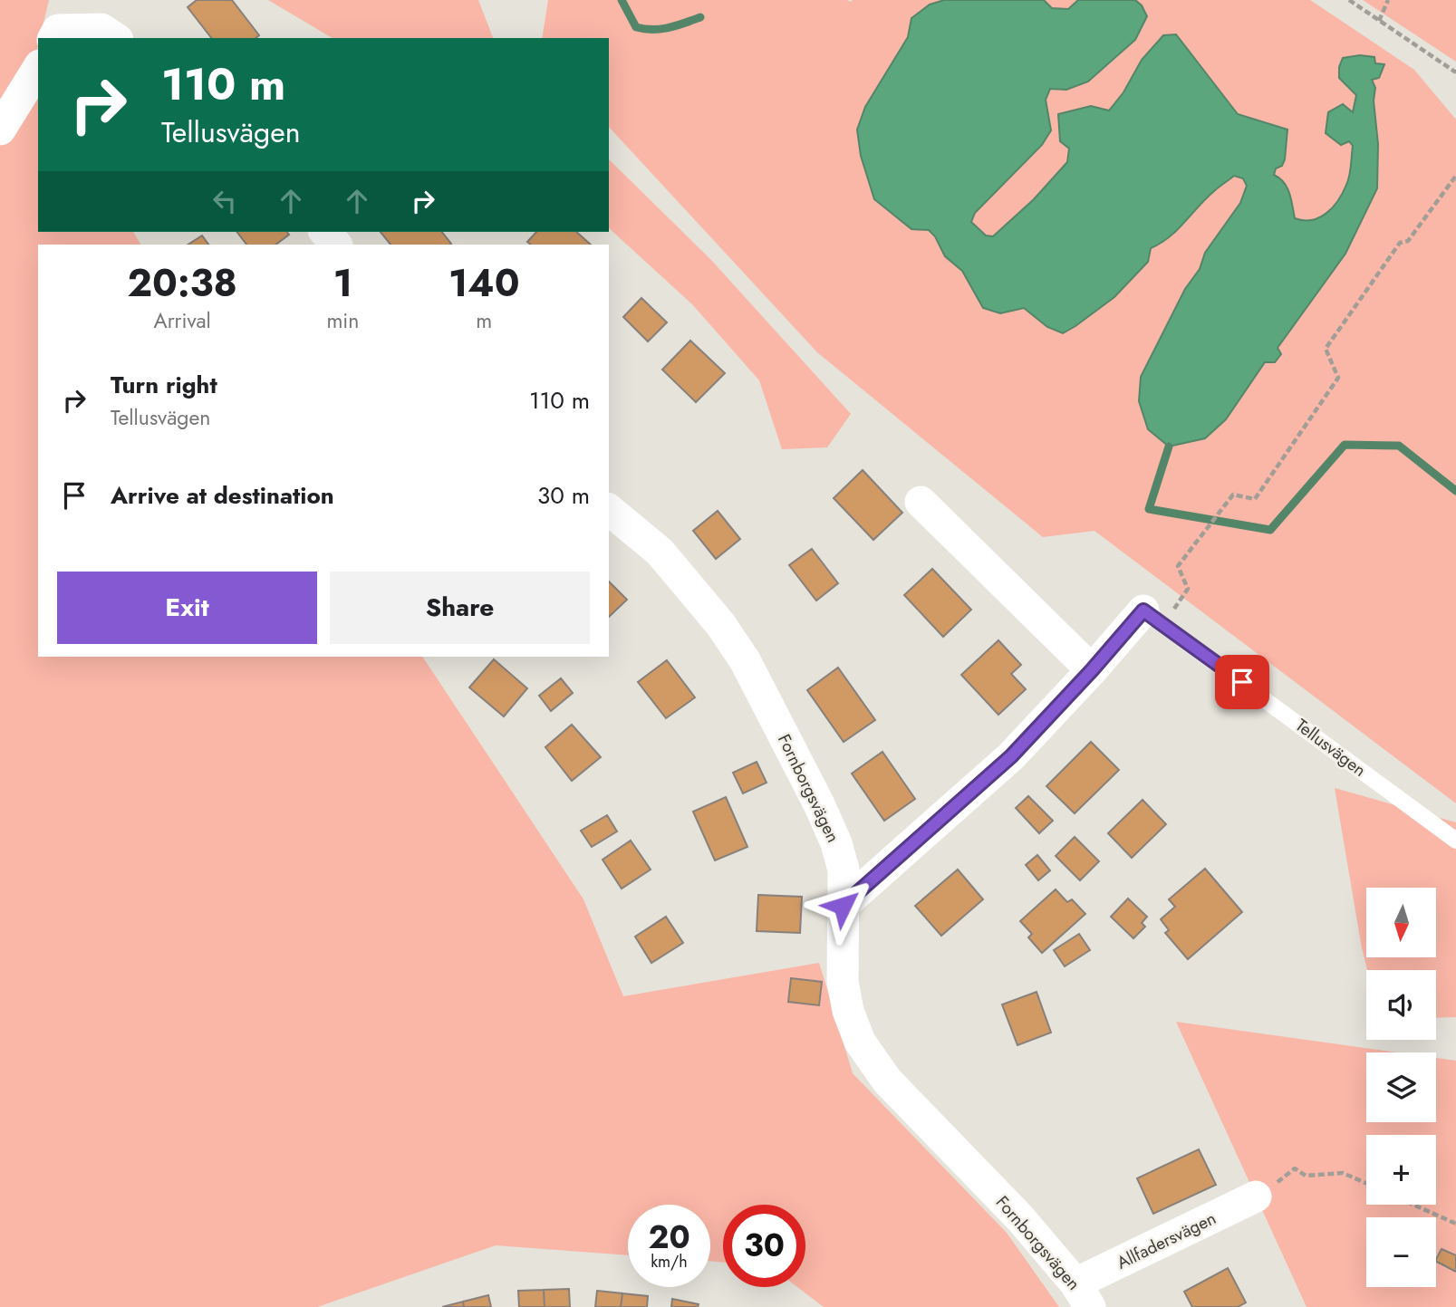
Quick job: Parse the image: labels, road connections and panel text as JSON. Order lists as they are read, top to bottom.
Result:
{
  "streets": {
    "street": ["Fornborgsvägen", "Allfadersvägen"],
    "lane": ["Tellusvägen"]
  },
  "crossings": [
    ["Fornborgsvägen", "Allfadersvägen"]
  ],
  "north": "bottom",
  "page": {
    "turn": ["110 m", "Tellusvägen"],
    "eta": [
      "20:38",
      "Arrival",
      "1",
      "min",
      "140",
      "m"
    ],
    "list": [
      {
        "name": "Turn right",
        "note": "Tellusvägen",
        "value": "110 m"
      },
      {
        "name": "Arrive at destination",
        "value": "30 m"
      }
    ],
    "buttons": ["Exit", "Share"],
    "map_buttons": ["+", "−"],
    "speed": "20 km/h",
    "limit": "30"
  }
}
